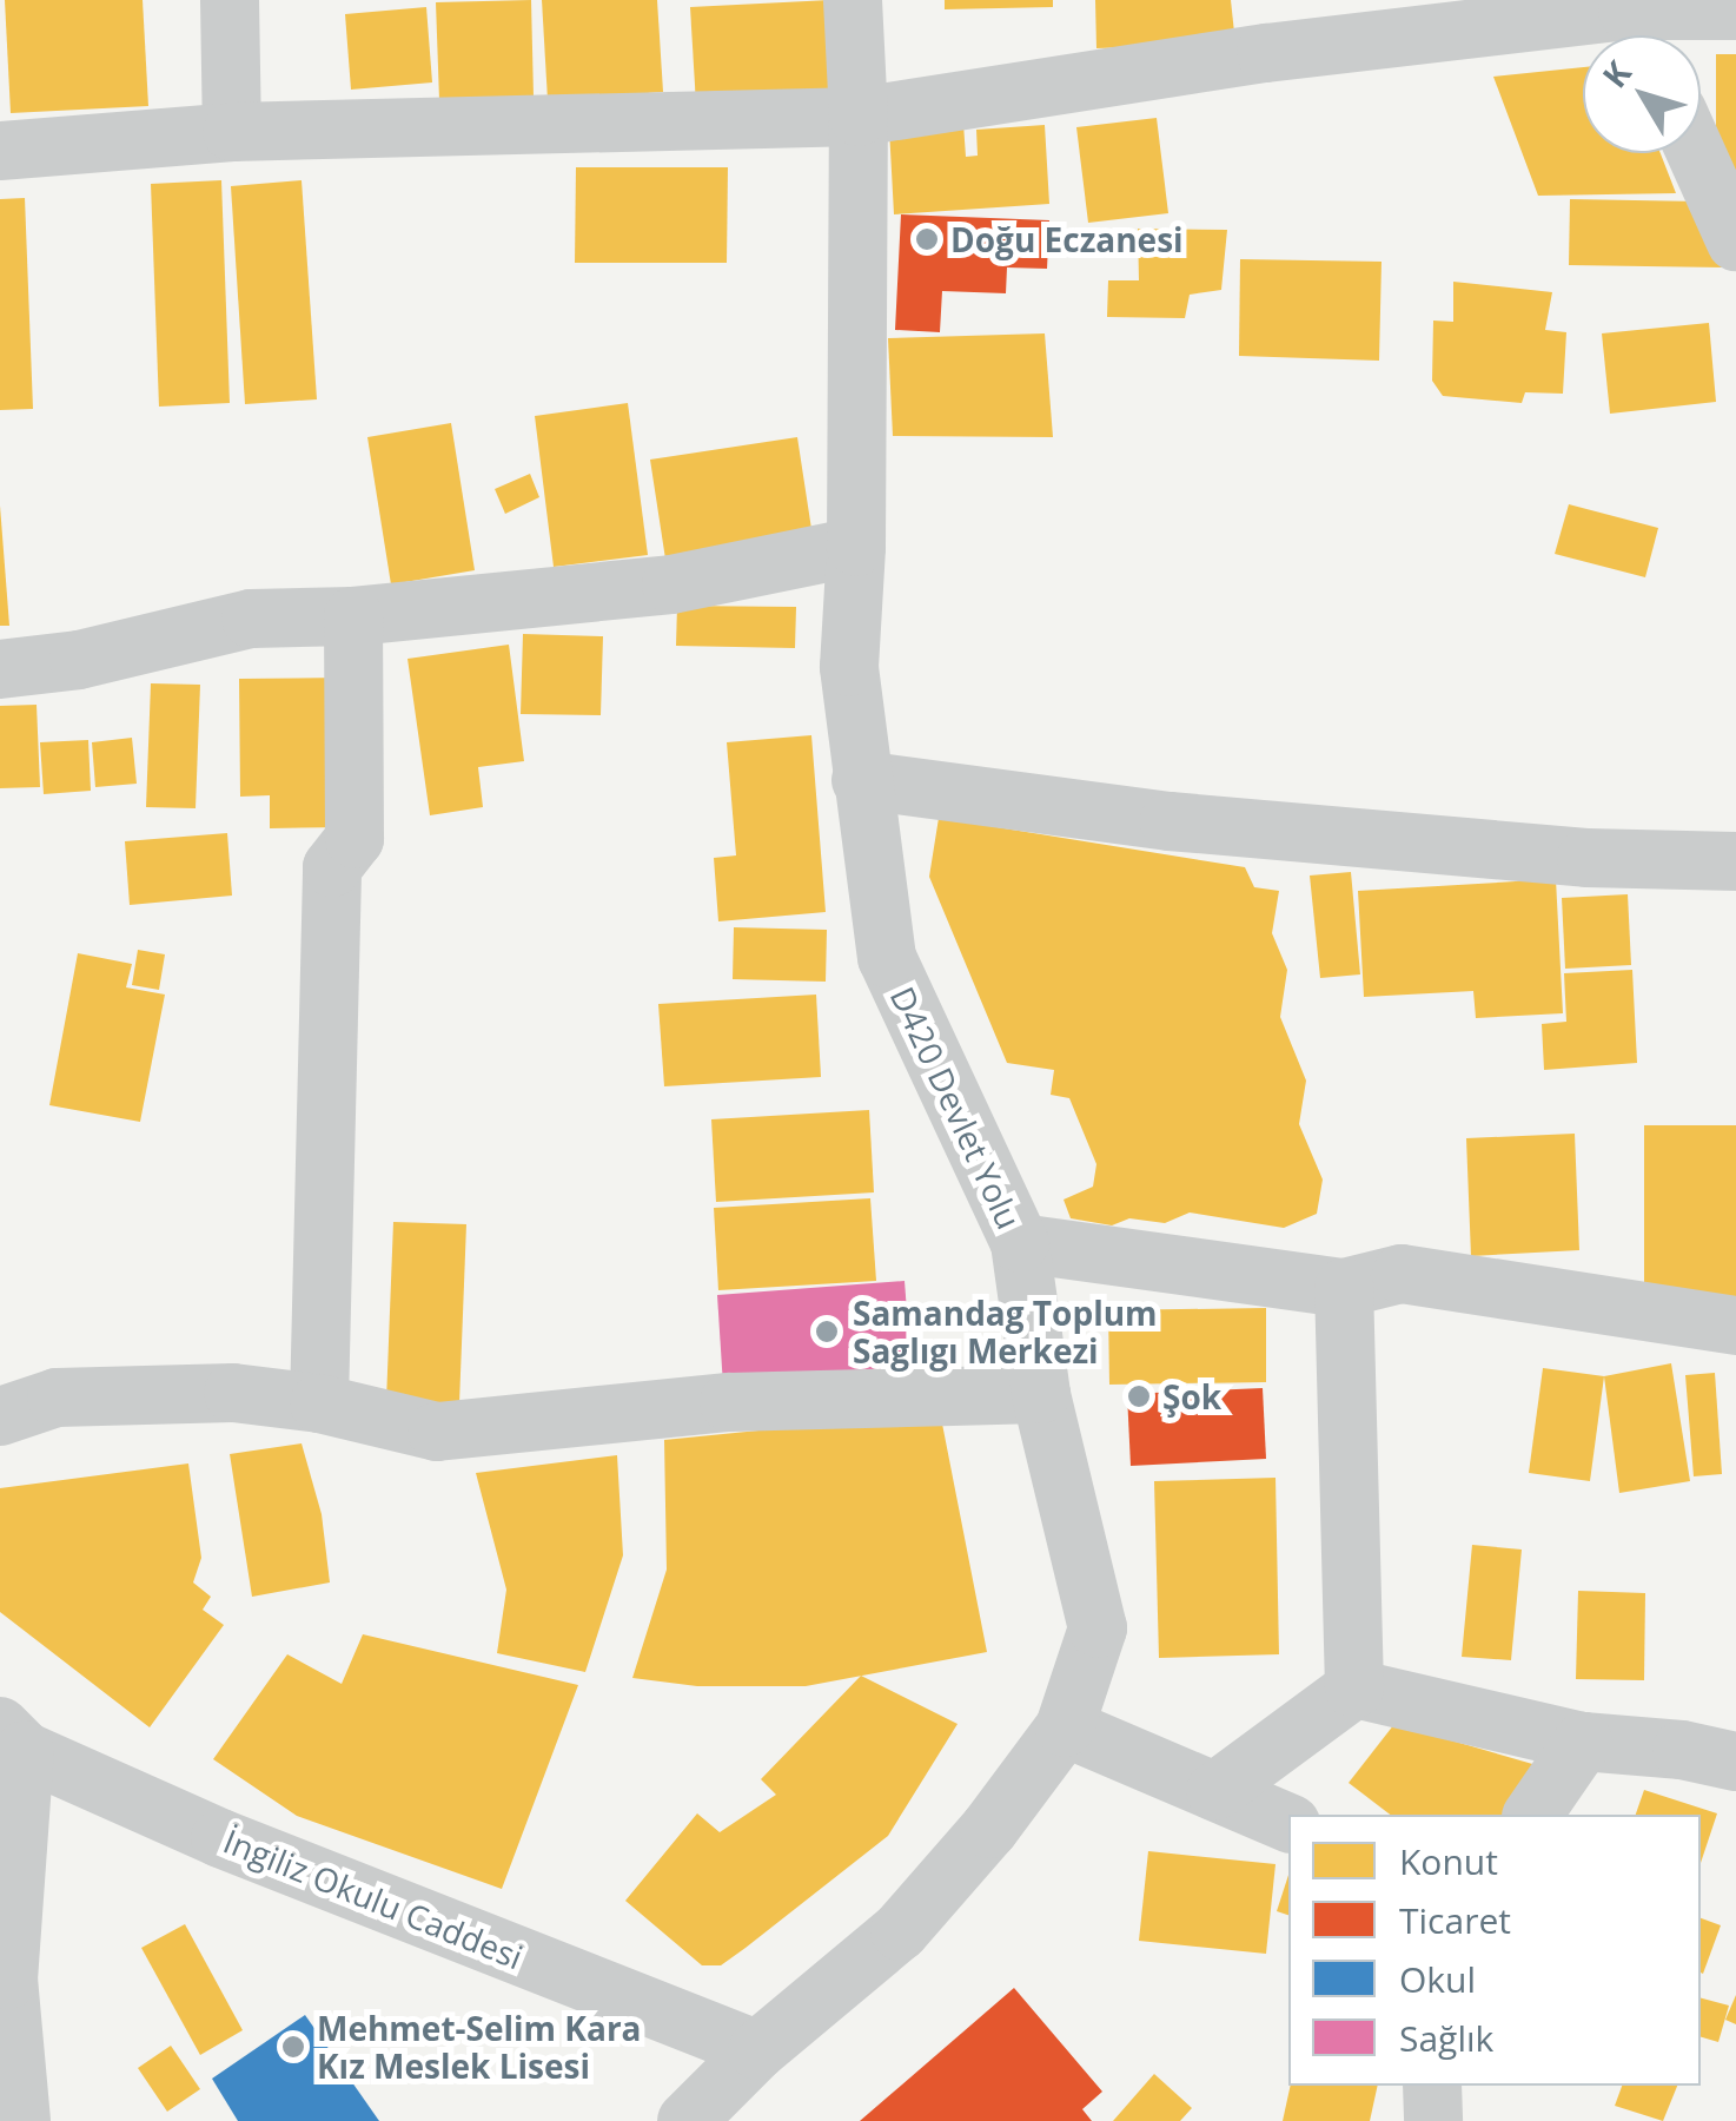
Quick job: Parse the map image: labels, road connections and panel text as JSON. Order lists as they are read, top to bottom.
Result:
{
  "streets": {
    "street": ["D420 Devlet Yolu", "İngiliz Okulu Caddesi"]
  },
  "crossings": [
    ["D420 Devlet Yolu", "İngiliz Okulu Caddesi"]
  ],
  "places": [
    "Doğu Eczanesi",
    "Samandag Toplum Saglıgı Merkezi",
    "Şok",
    "Mehmet-Selim Kara Kız Meslek Lisesi"
  ],
  "legend": [
    "Konut",
    "Ticaret",
    "Okul",
    "Sağlık"
  ],
  "north": "top left"
}
